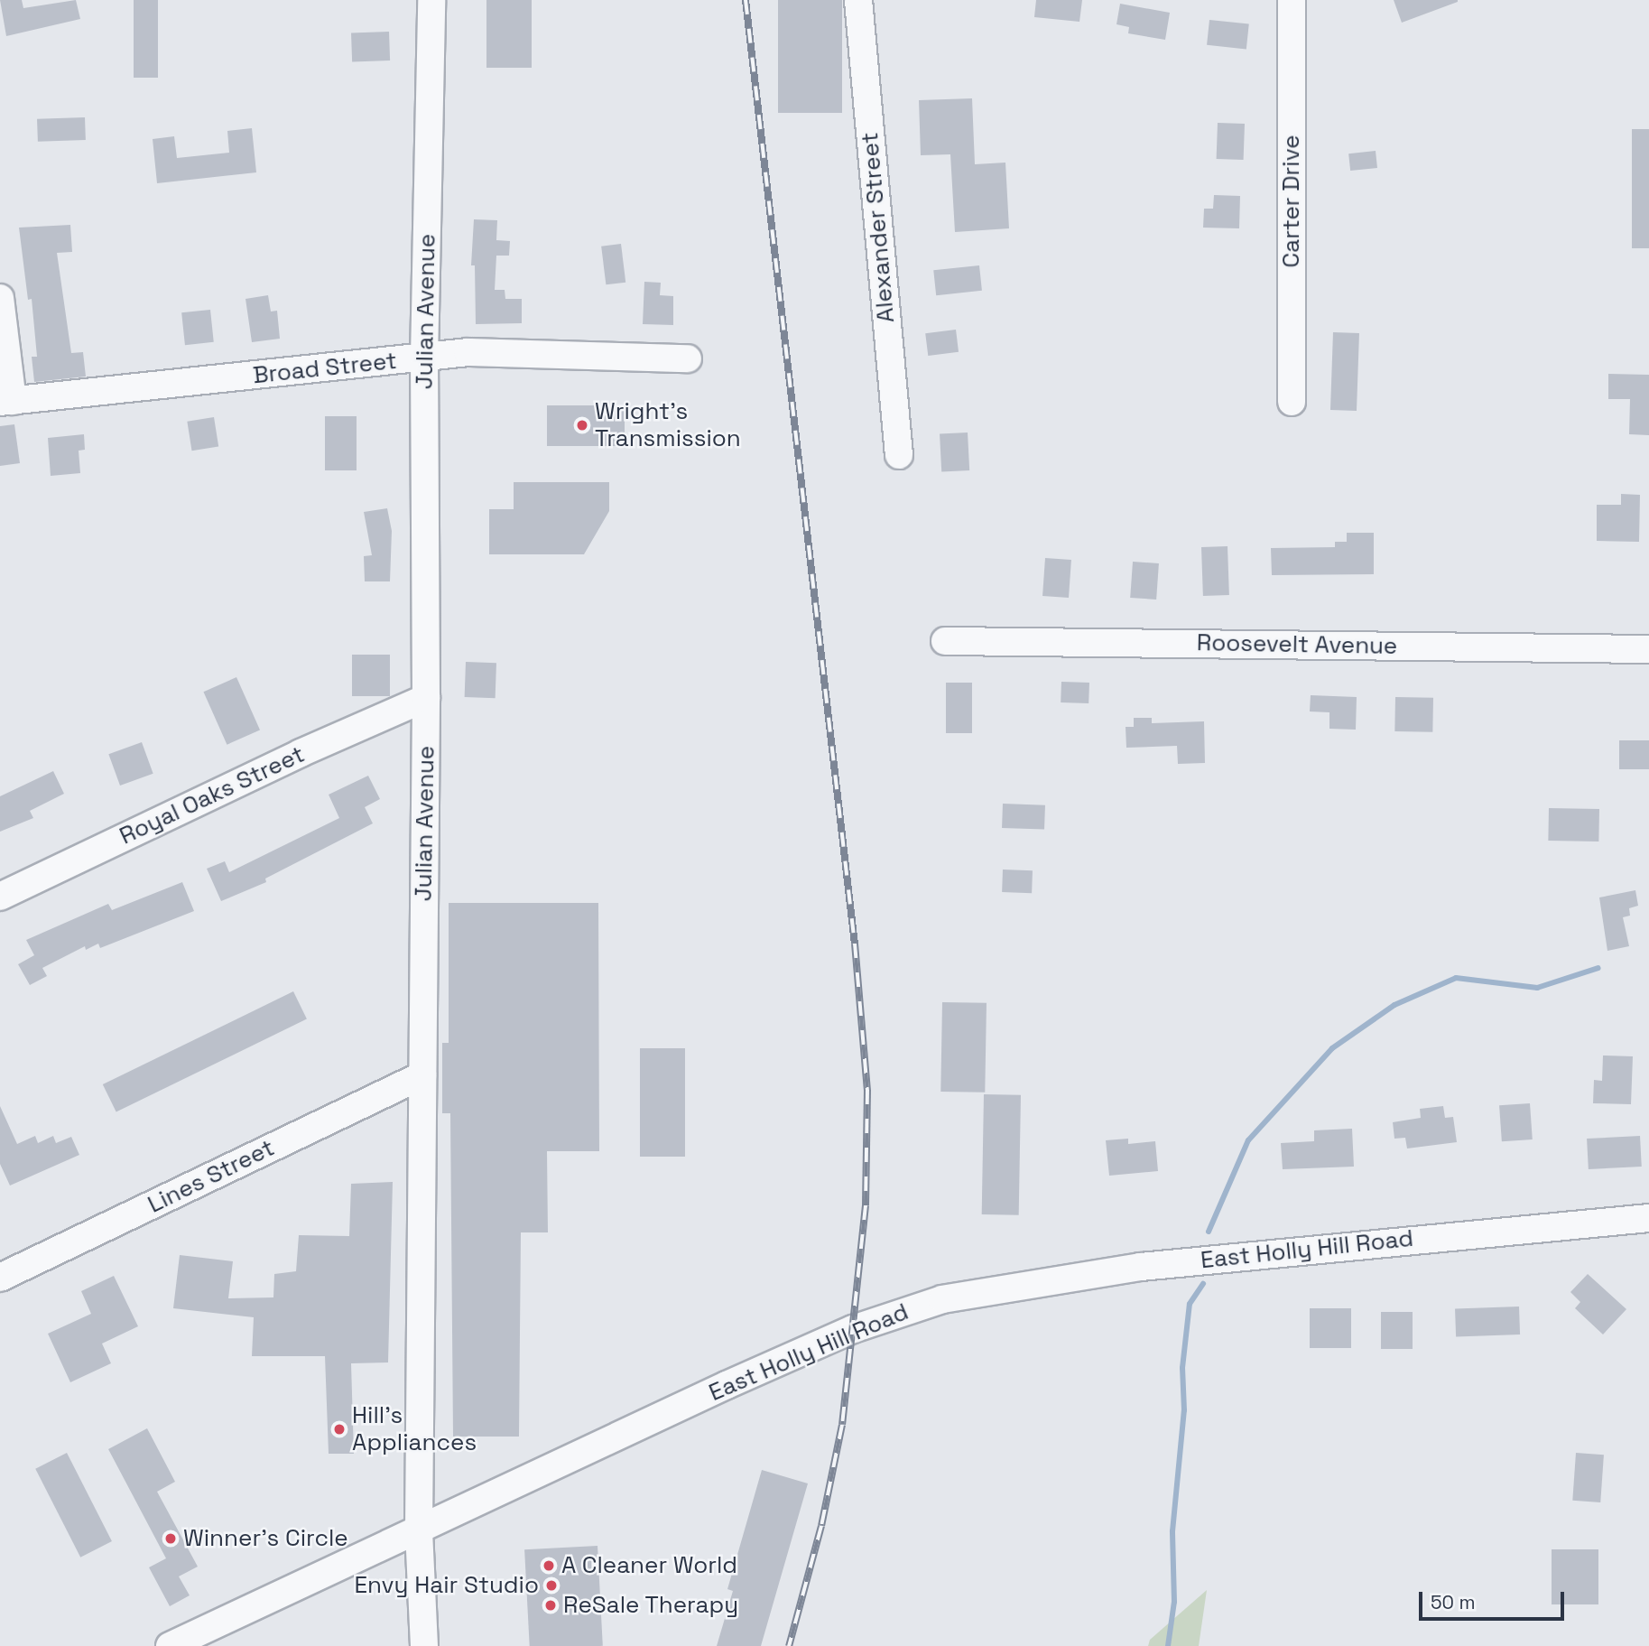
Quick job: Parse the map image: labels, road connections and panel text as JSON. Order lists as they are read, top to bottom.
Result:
{
  "streets": {
    "street": [
      "Carter Drive",
      "Alexander Street",
      "Julian Avenue",
      "Broad Street",
      "Roosevelt Avenue",
      "Royal Oaks Street",
      "Lines Street",
      "East Holly Hill Road"
    ]
  },
  "crossings": [
    ["Julian Avenue", "Broad Street"],
    ["Julian Avenue", "Royal Oaks Street"],
    ["Julian Avenue", "Lines Street"],
    ["Julian Avenue", "East Holly Hill Road"]
  ],
  "places": [
    "Wright's Transmission",
    "Hill's Appliances",
    "Winner's Circle",
    "A Cleaner World",
    "Envy Hair Studio",
    "ReSale Therapy"
  ],
  "scale_bar": "50 m"
}
